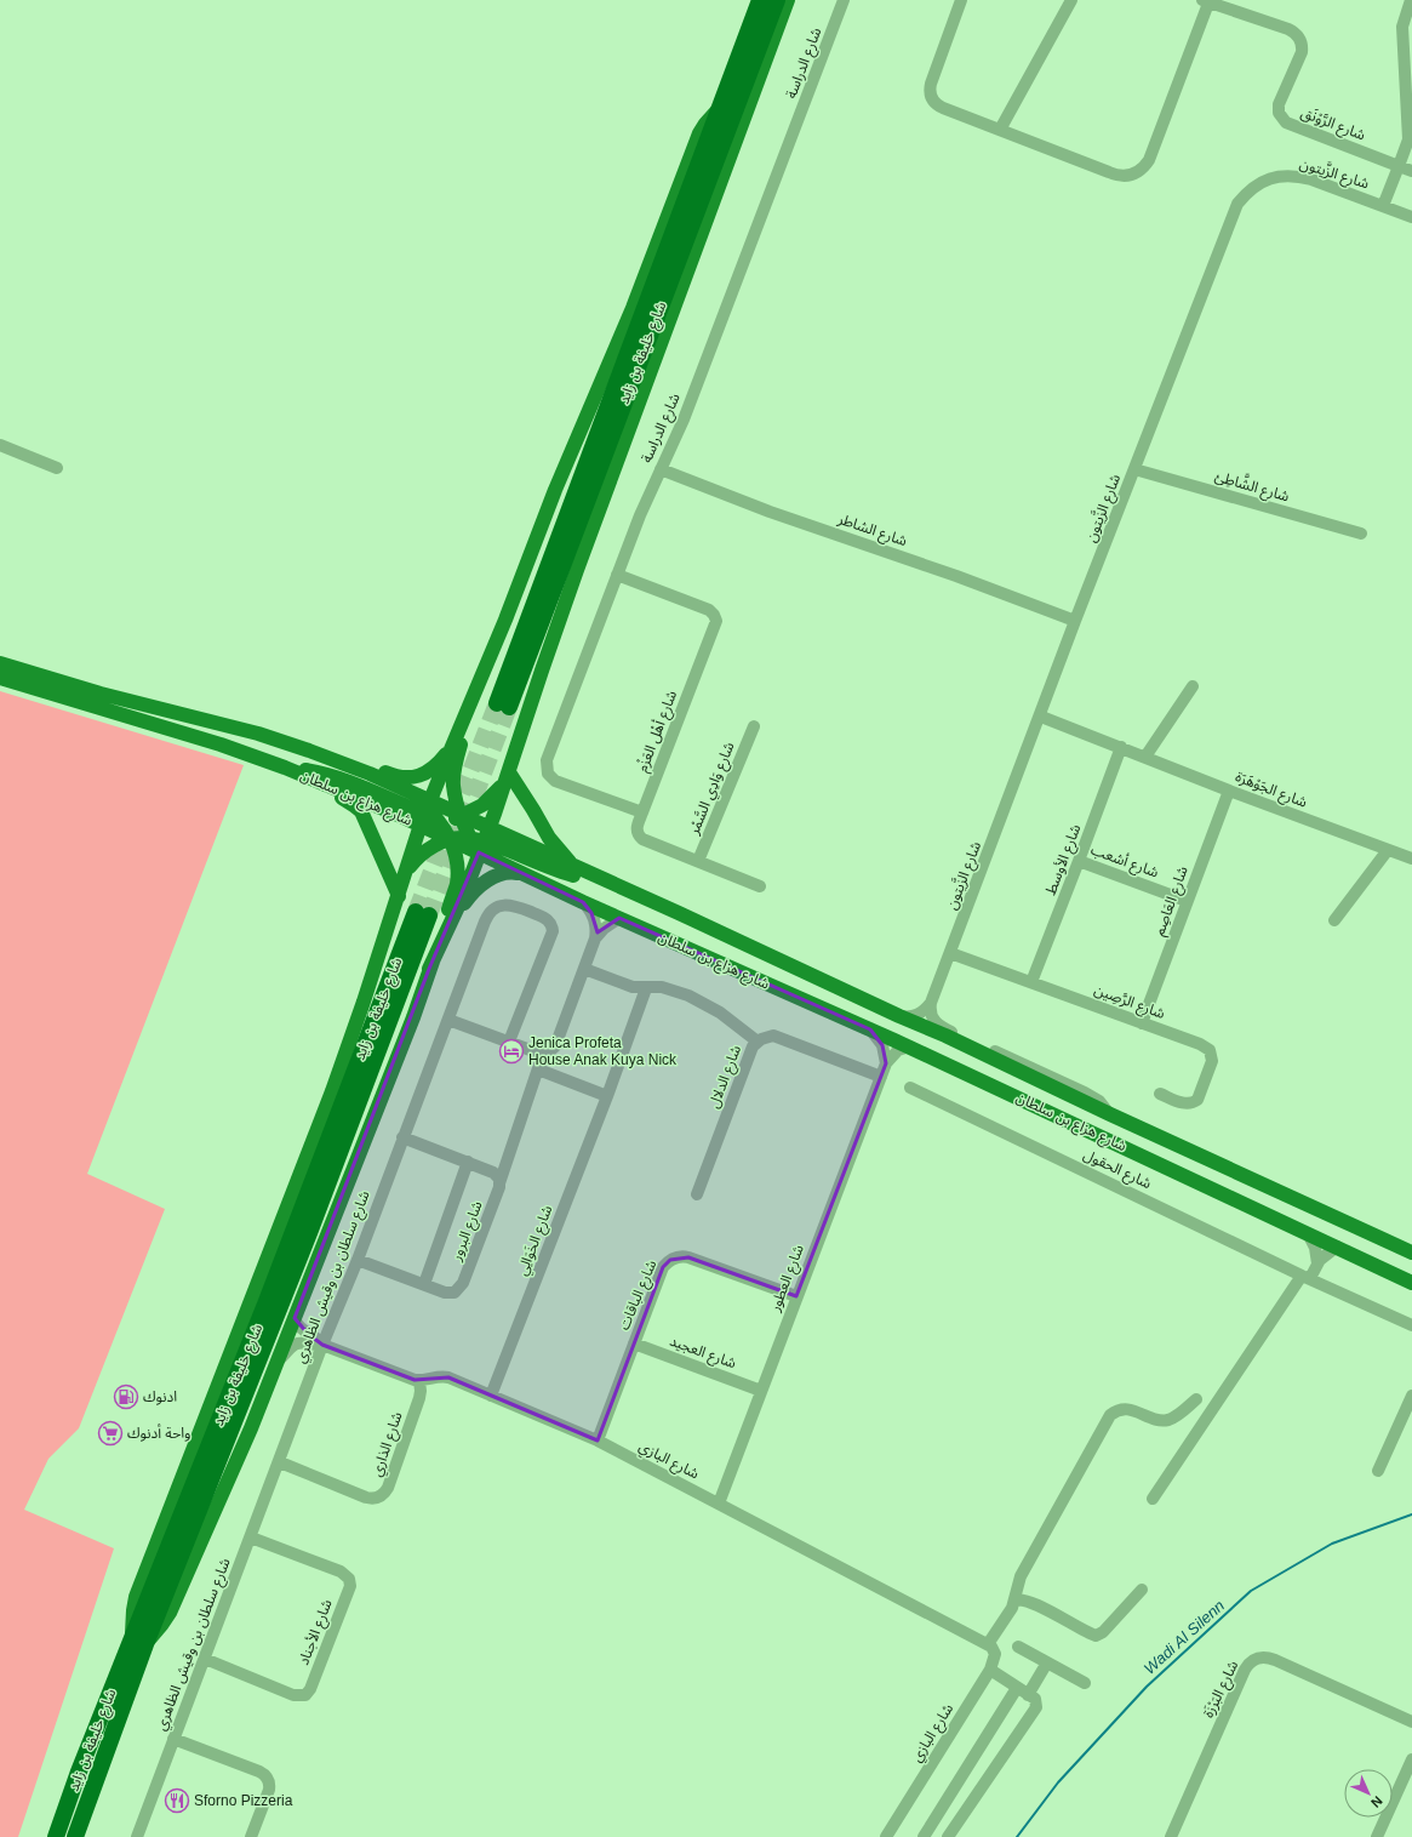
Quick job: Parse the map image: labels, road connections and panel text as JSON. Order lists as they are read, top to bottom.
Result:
{
  "streets": {
    "highway": ["شارع خليفة بن زايد"],
    "main road": ["شارع هزاع بن سلطان"],
    "street": [
      "شارع الدراسة",
      "شارع الرَّوْنَق",
      "شارع الزَّيتون",
      "شارع الشَّاطِئ",
      "شارع الشاطر",
      "شارع أهْل العَزْم",
      "شارع وَادِي السَّمْر",
      "شارع الجَوْهَرَة",
      "شارع الأوسط",
      "شارع أشعب",
      "شارع العَاصِم",
      "شارع الرَّصِين",
      "شارع الدلال",
      "شارع الحقول",
      "شارع البرور",
      "شارع الخَوَالِي",
      "شارع سلطان بن وقيش الظاهري",
      "شارع العطور",
      "شارع الباقات",
      "شارع العجيد",
      "شارع الذاري",
      "شارع البازي",
      "شارع الأجناد",
      "شارع البَرْزَة"
    ]
  },
  "crossings": [
    ["شارع الدراسة", "شارع الشاطر"],
    ["شارع الدراسة", "شارع أهْل العَزْم"],
    ["شارع الزَّيتون", "شارع الشَّاطِئ"],
    ["شارع الزَّيتون", "شارع الشاطر"],
    ["شارع الزَّيتون", "شارع الجَوْهَرَة"],
    ["شارع الزَّيتون", "شارع الرَّصِين"],
    ["شارع أهْل العَزْم", "شارع وَادِي السَّمْر"],
    ["شارع الجَوْهَرَة", "شارع الأوسط"],
    ["شارع الجَوْهَرَة", "شارع العَاصِم"],
    ["شارع هزاع بن سلطان", "شارع العطور"],
    ["شارع الأوسط", "شارع أشعب"],
    ["شارع الأوسط", "شارع الرَّصِين"],
    ["شارع أشعب", "شارع العَاصِم"],
    ["شارع العَاصِم", "شارع الرَّصِين"],
    ["شارع الدلال", "شارع العطور"],
    ["شارع البرور", "شارع سلطان بن وقيش الظاهري"],
    ["شارع الخَوَالِي", "شارع البازي"],
    ["شارع سلطان بن وقيش الظاهري", "شارع الذاري"],
    ["شارع سلطان بن وقيش الظاهري", "شارع البازي"],
    ["شارع سلطان بن وقيش الظاهري", "شارع الأجناد"],
    ["شارع العطور", "شارع الباقات"],
    ["شارع العطور", "شارع العجيد"],
    ["شارع العطور", "شارع البازي"],
    ["شارع الباقات", "شارع العجيد"],
    ["شارع الباقات", "شارع البازي"],
    ["شارع الذاري", "شارع البازي"]
  ],
  "water": ["Wadi Al Silenn"],
  "places": {
    "hotel": ["Jenica Profeta House Anak Kuya Nick"],
    "fuel station": ["ادنوك"],
    "supermarket": ["واحة أدنوك"],
    "restaurant": ["Sforno Pizzeria"]
  },
  "north": "bottom right"
}
